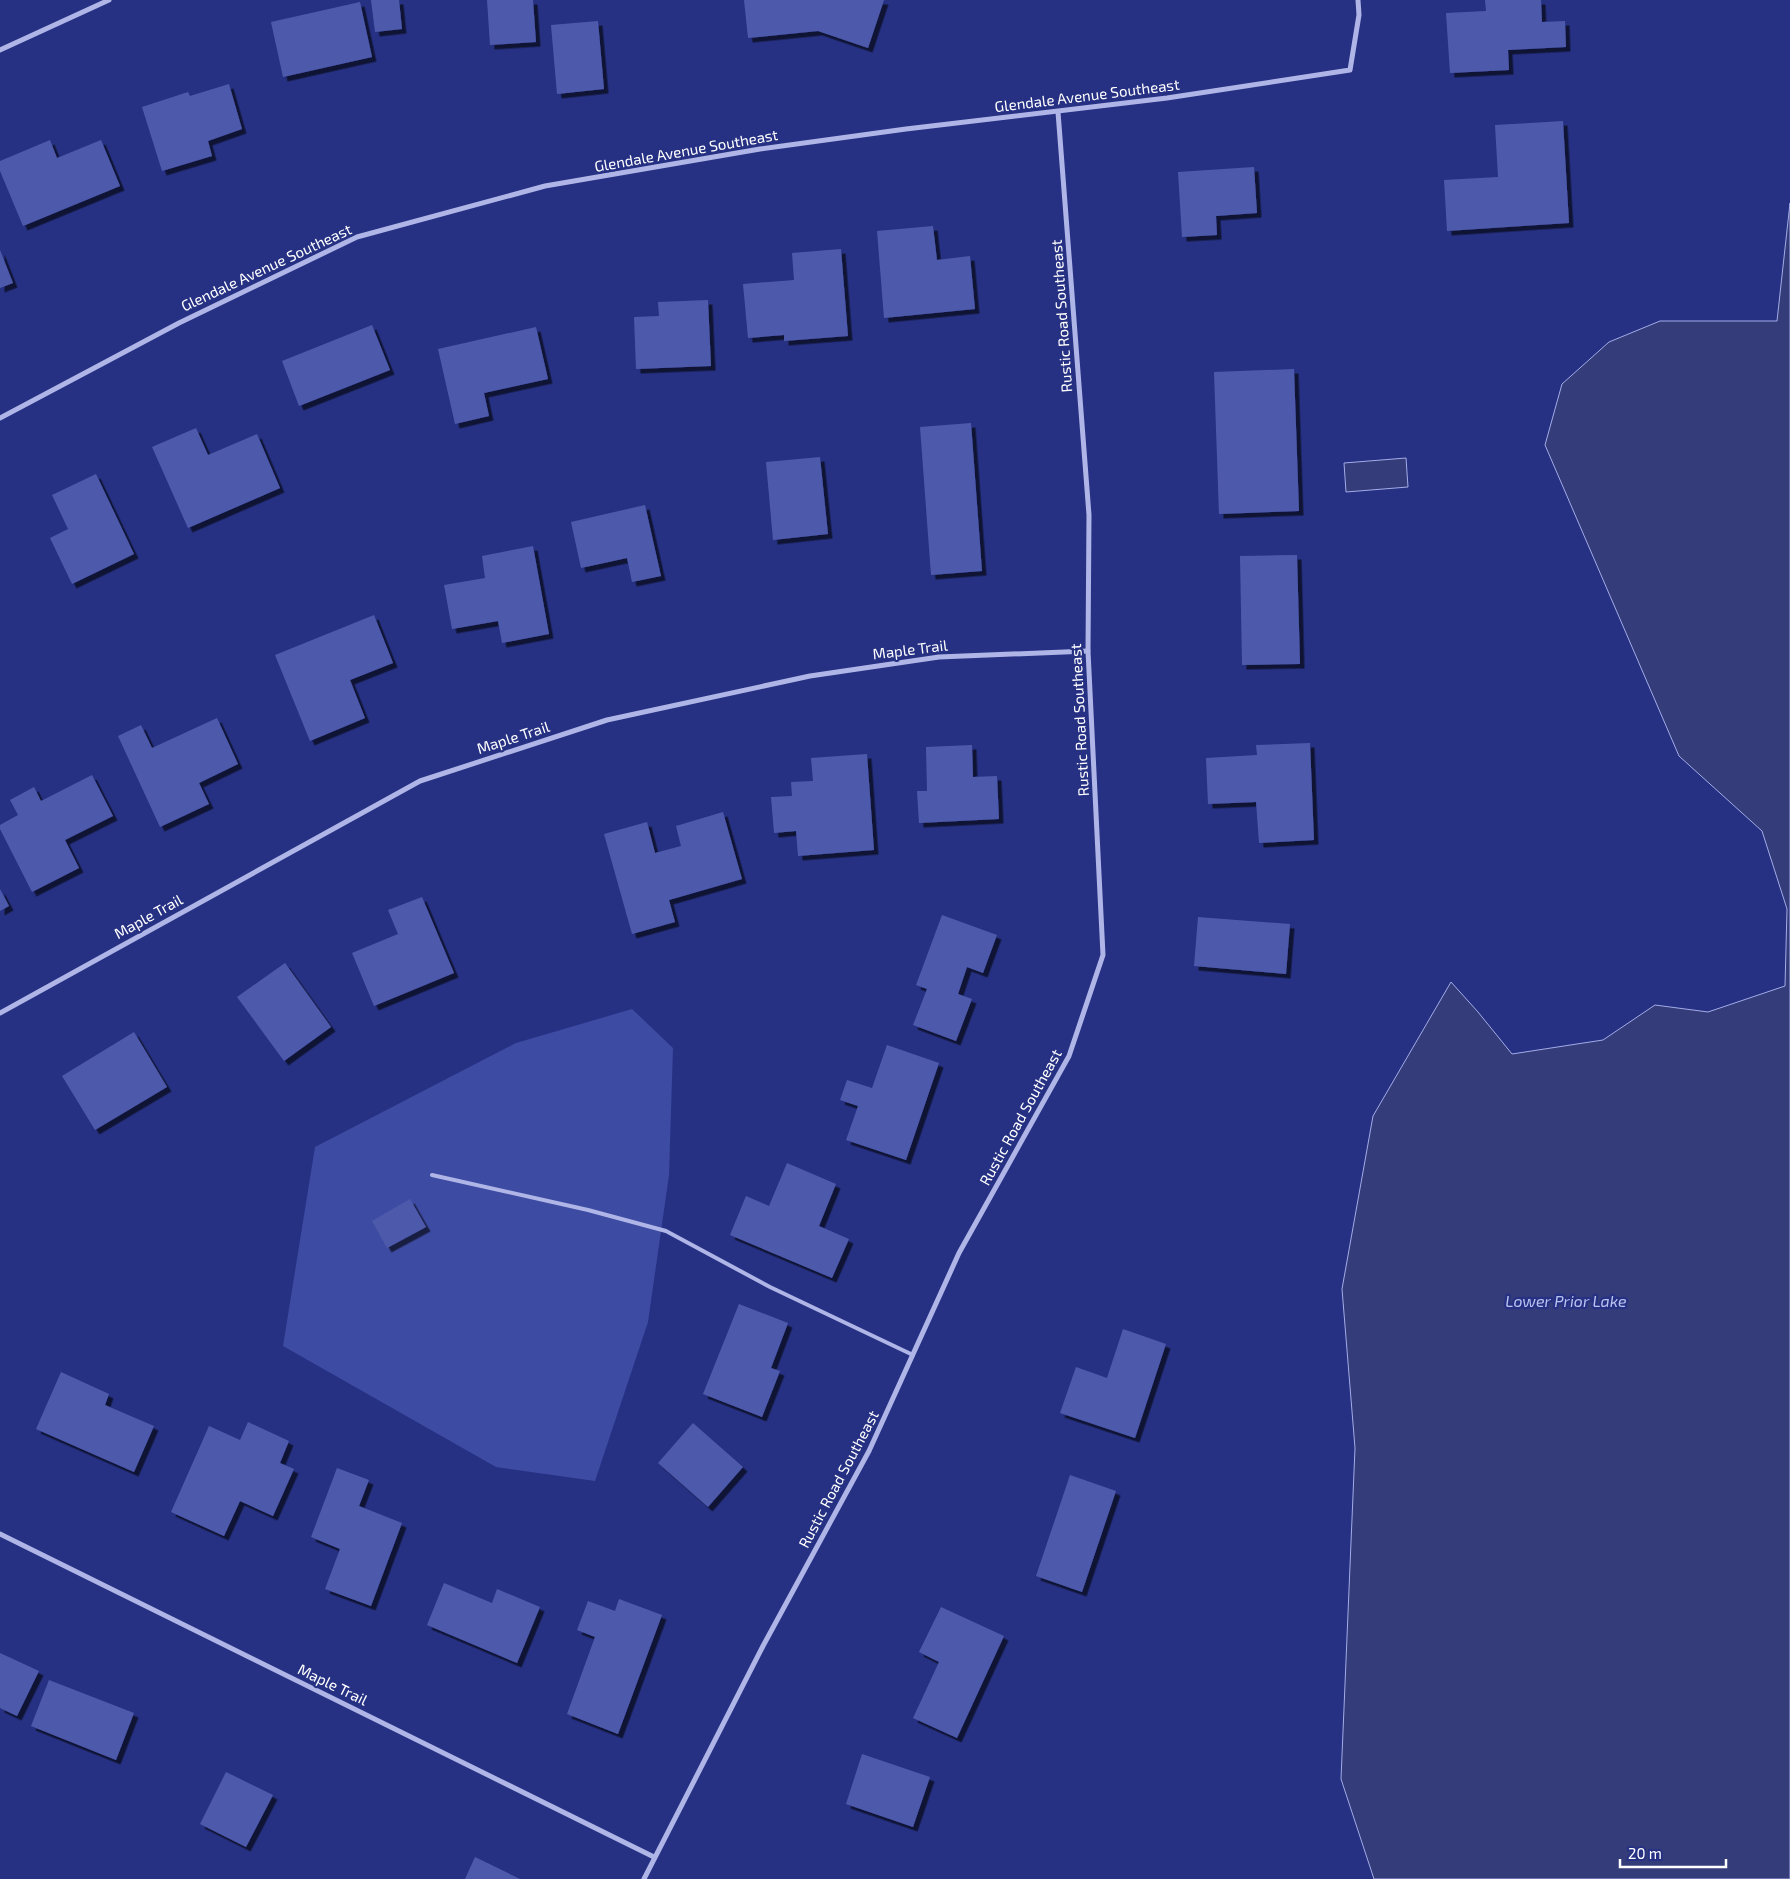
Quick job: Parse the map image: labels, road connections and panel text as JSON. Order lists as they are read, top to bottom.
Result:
{
  "streets": {
    "street": ["Glendale Avenue Southeast", "Rustic Road Southeast", "Maple Trail"]
  },
  "crossings": [
    ["Glendale Avenue Southeast", "Rustic Road Southeast"],
    ["Rustic Road Southeast", "Maple Trail"]
  ],
  "water": ["Lower Prior Lake"],
  "scale_bar": "20 m"
}
